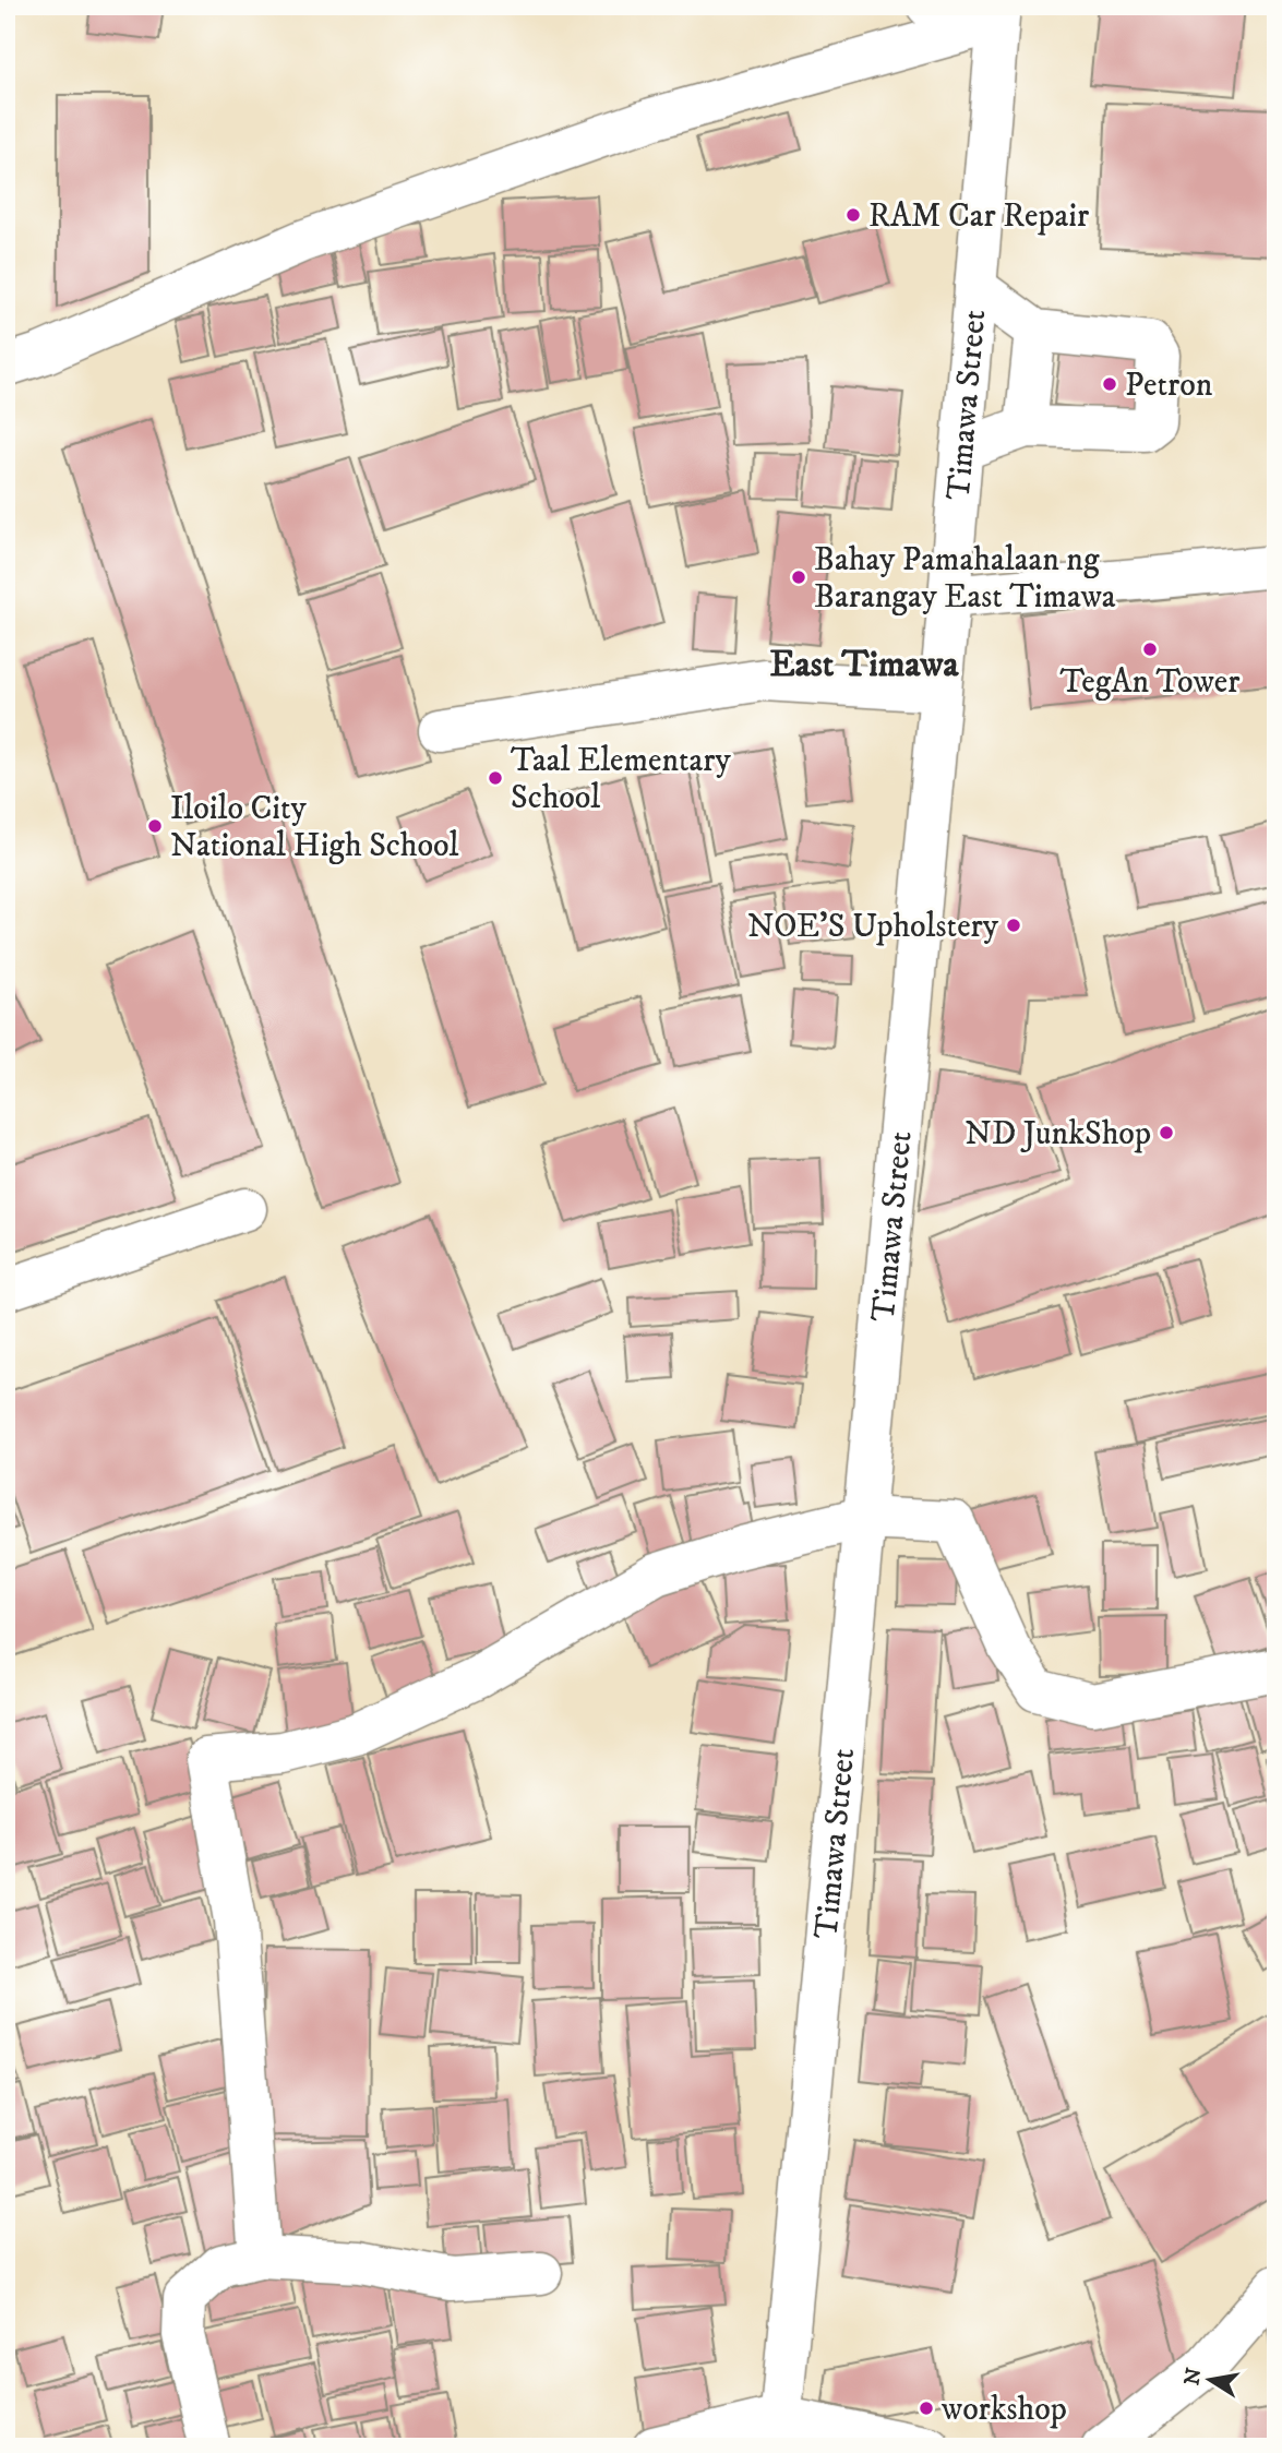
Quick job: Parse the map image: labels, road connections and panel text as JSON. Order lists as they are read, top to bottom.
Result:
{
  "streets": {
    "street": ["Timawa Street"]
  },
  "districts": ["East Timawa"],
  "places": [
    "RAM Car Repair",
    "Petron",
    "Bahay Pamahalaan ng Barangay East Timawa",
    "TegAn Tower",
    "Taal Elementary School",
    "Iloilo City National High School",
    "NOE'S Upholstery",
    "ND JunkShop",
    "workshop"
  ],
  "north": "left"
}
